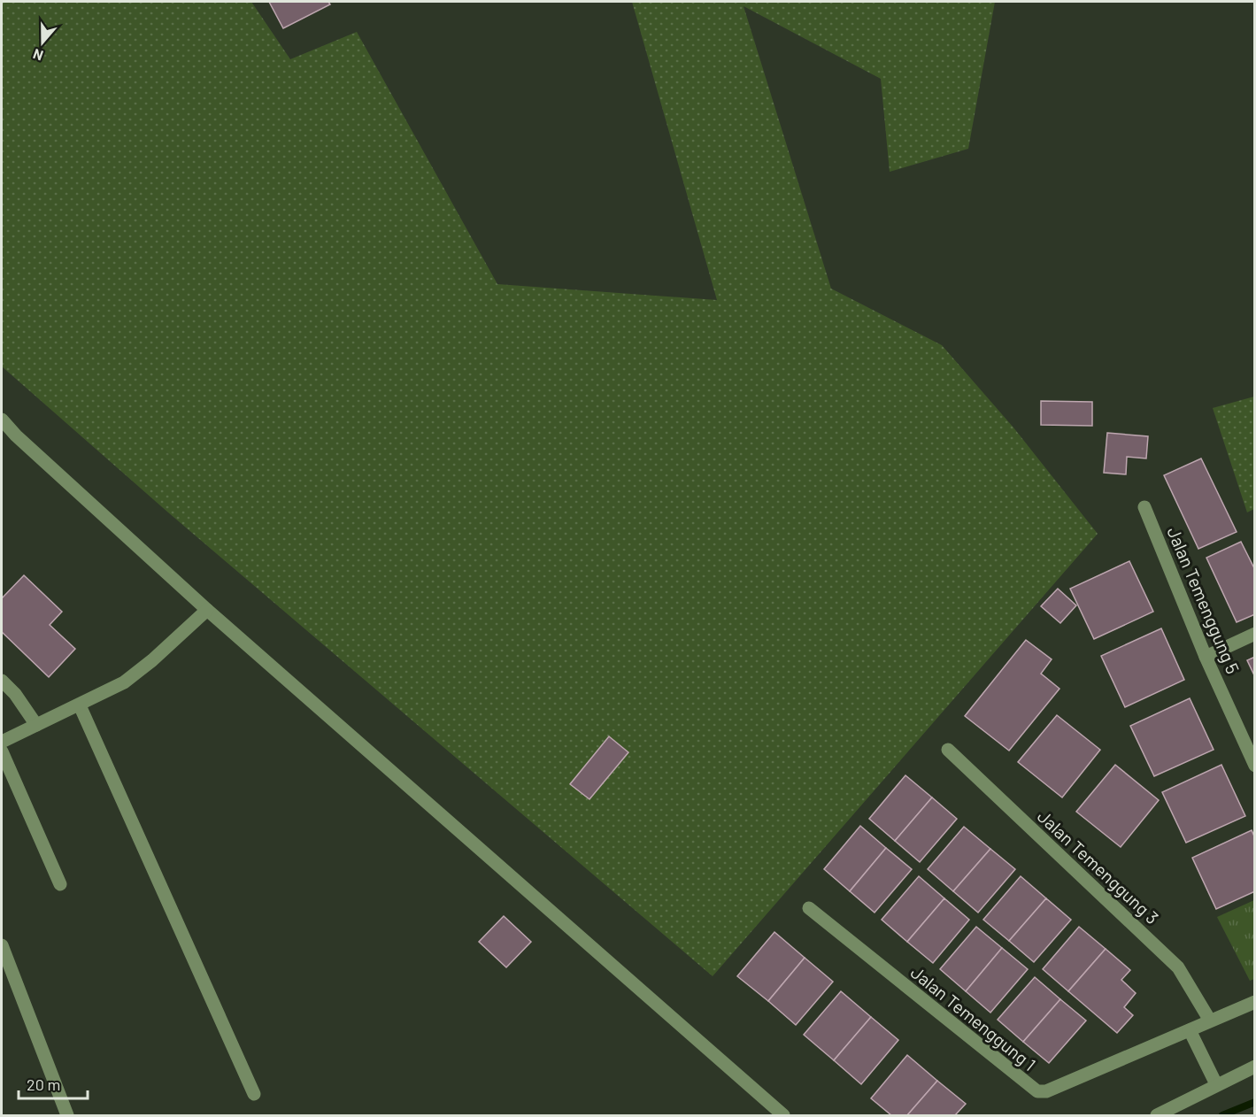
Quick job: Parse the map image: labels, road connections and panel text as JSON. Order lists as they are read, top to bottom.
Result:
{
  "streets": {
    "street": ["Jalan Temenggung 5", "Jalan Temenggung 3", "Jalan Temenggung 1"]
  },
  "scale_bar": "20 m",
  "north": "bottom"
}
